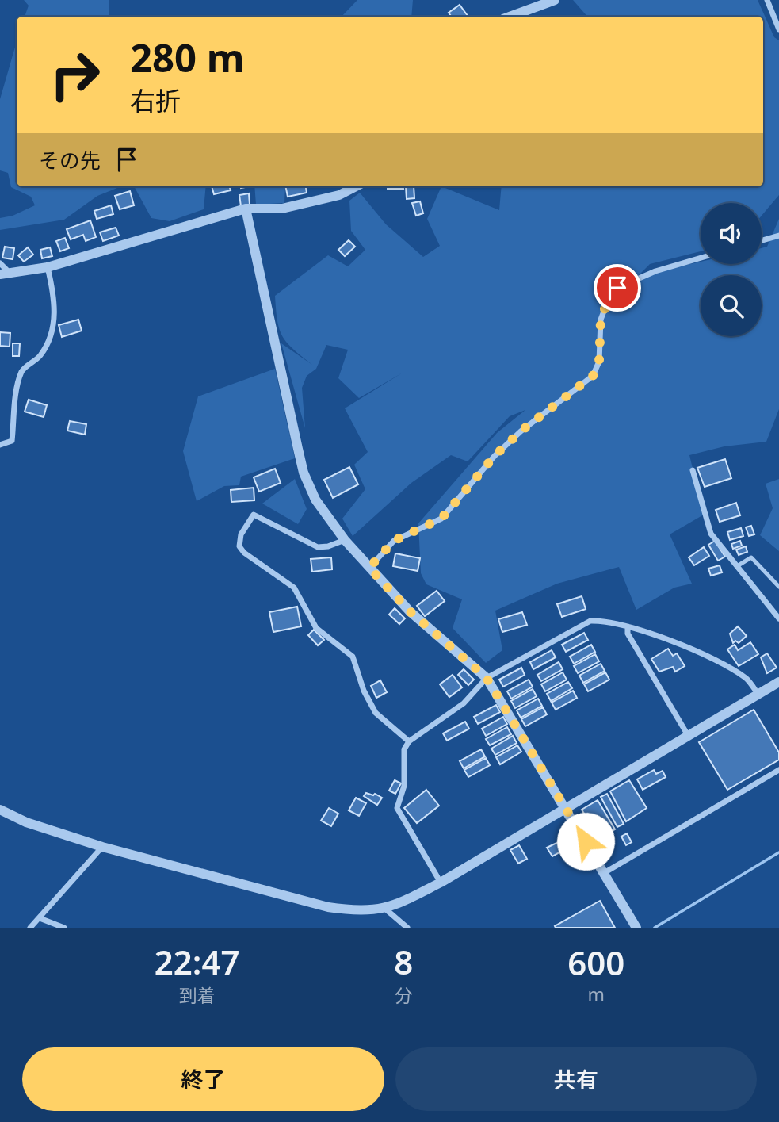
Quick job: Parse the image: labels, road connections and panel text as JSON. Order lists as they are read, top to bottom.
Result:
{
  "page": {
    "turn": ["280 m", "右折"],
    "then": "その先",
    "eta": [
      "22:47",
      "到着",
      "8",
      "分",
      "600",
      "m"
    ],
    "buttons": ["終了", "共有"]
  }
}
